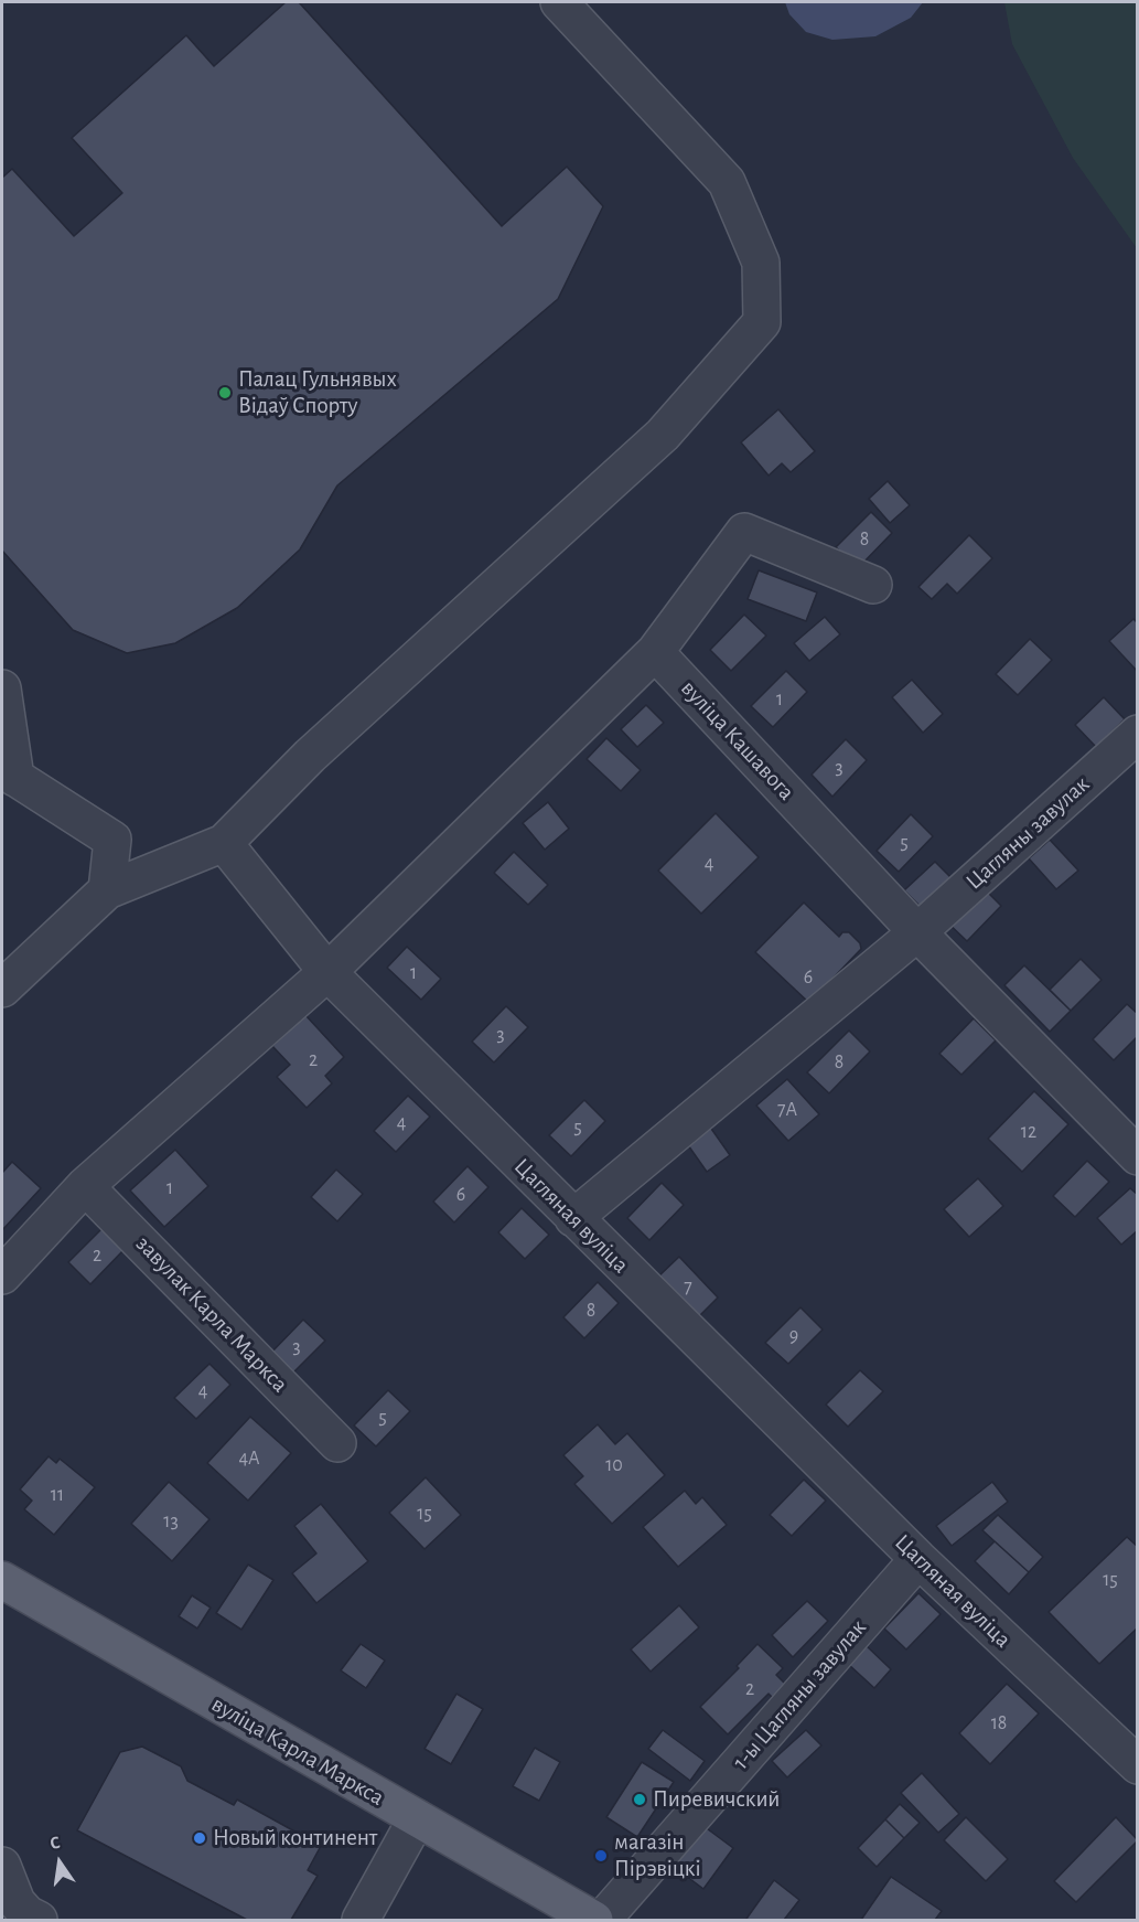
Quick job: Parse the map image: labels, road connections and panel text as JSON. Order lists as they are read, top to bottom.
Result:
{
  "streets": {
    "main road": ["вуліца Карла Маркса"],
    "street": [
      "вуліца Кашавога",
      "Цагляны завулак",
      "Цагляная вуліца",
      "завулак Карла Маркса",
      "1-ы Цагляны завулак"
    ]
  },
  "crossings": [
    ["вуліца Кашавога", "Цагляны завулак"],
    ["Цагляны завулак", "Цагляная вуліца"],
    ["Цагляная вуліца", "1-ы Цагляны завулак"]
  ],
  "places": [
    "Палац Гульнявых Відаў Спорту",
    "Пиревичский",
    "Новый континент",
    "магазін Пірэвіцкі"
  ],
  "house_numbers": [
    "8",
    "1",
    "3",
    "5",
    "4",
    "1",
    "6",
    "3",
    "2",
    "8",
    "7А",
    "4",
    "5",
    "12",
    "1",
    "6",
    "2",
    "7",
    "8",
    "9",
    "3",
    "4",
    "5",
    "4А",
    "10",
    "11",
    "15",
    "13",
    "15",
    "2",
    "18"
  ],
  "north": "top"
}
